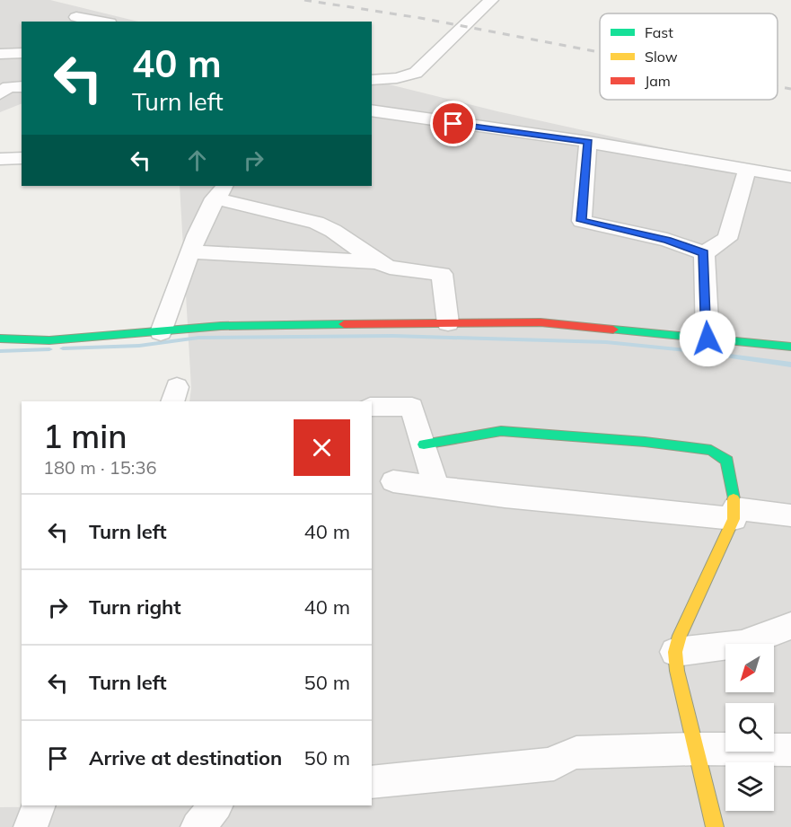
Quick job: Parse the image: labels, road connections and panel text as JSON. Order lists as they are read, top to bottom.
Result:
{
  "legend": ["Fast", "Slow", "Jam"],
  "north": "bottom left",
  "page": {
    "turn": ["40 m", "Turn left"],
    "heading": ["1 min", "180 m · 15:36"],
    "list": [
      {
        "name": "Turn left",
        "value": "40 m"
      },
      {
        "name": "Turn right",
        "value": "40 m"
      },
      {
        "name": "Turn left",
        "value": "50 m"
      },
      {
        "name": "Arrive at destination",
        "value": "50 m"
      }
    ]
  }
}
